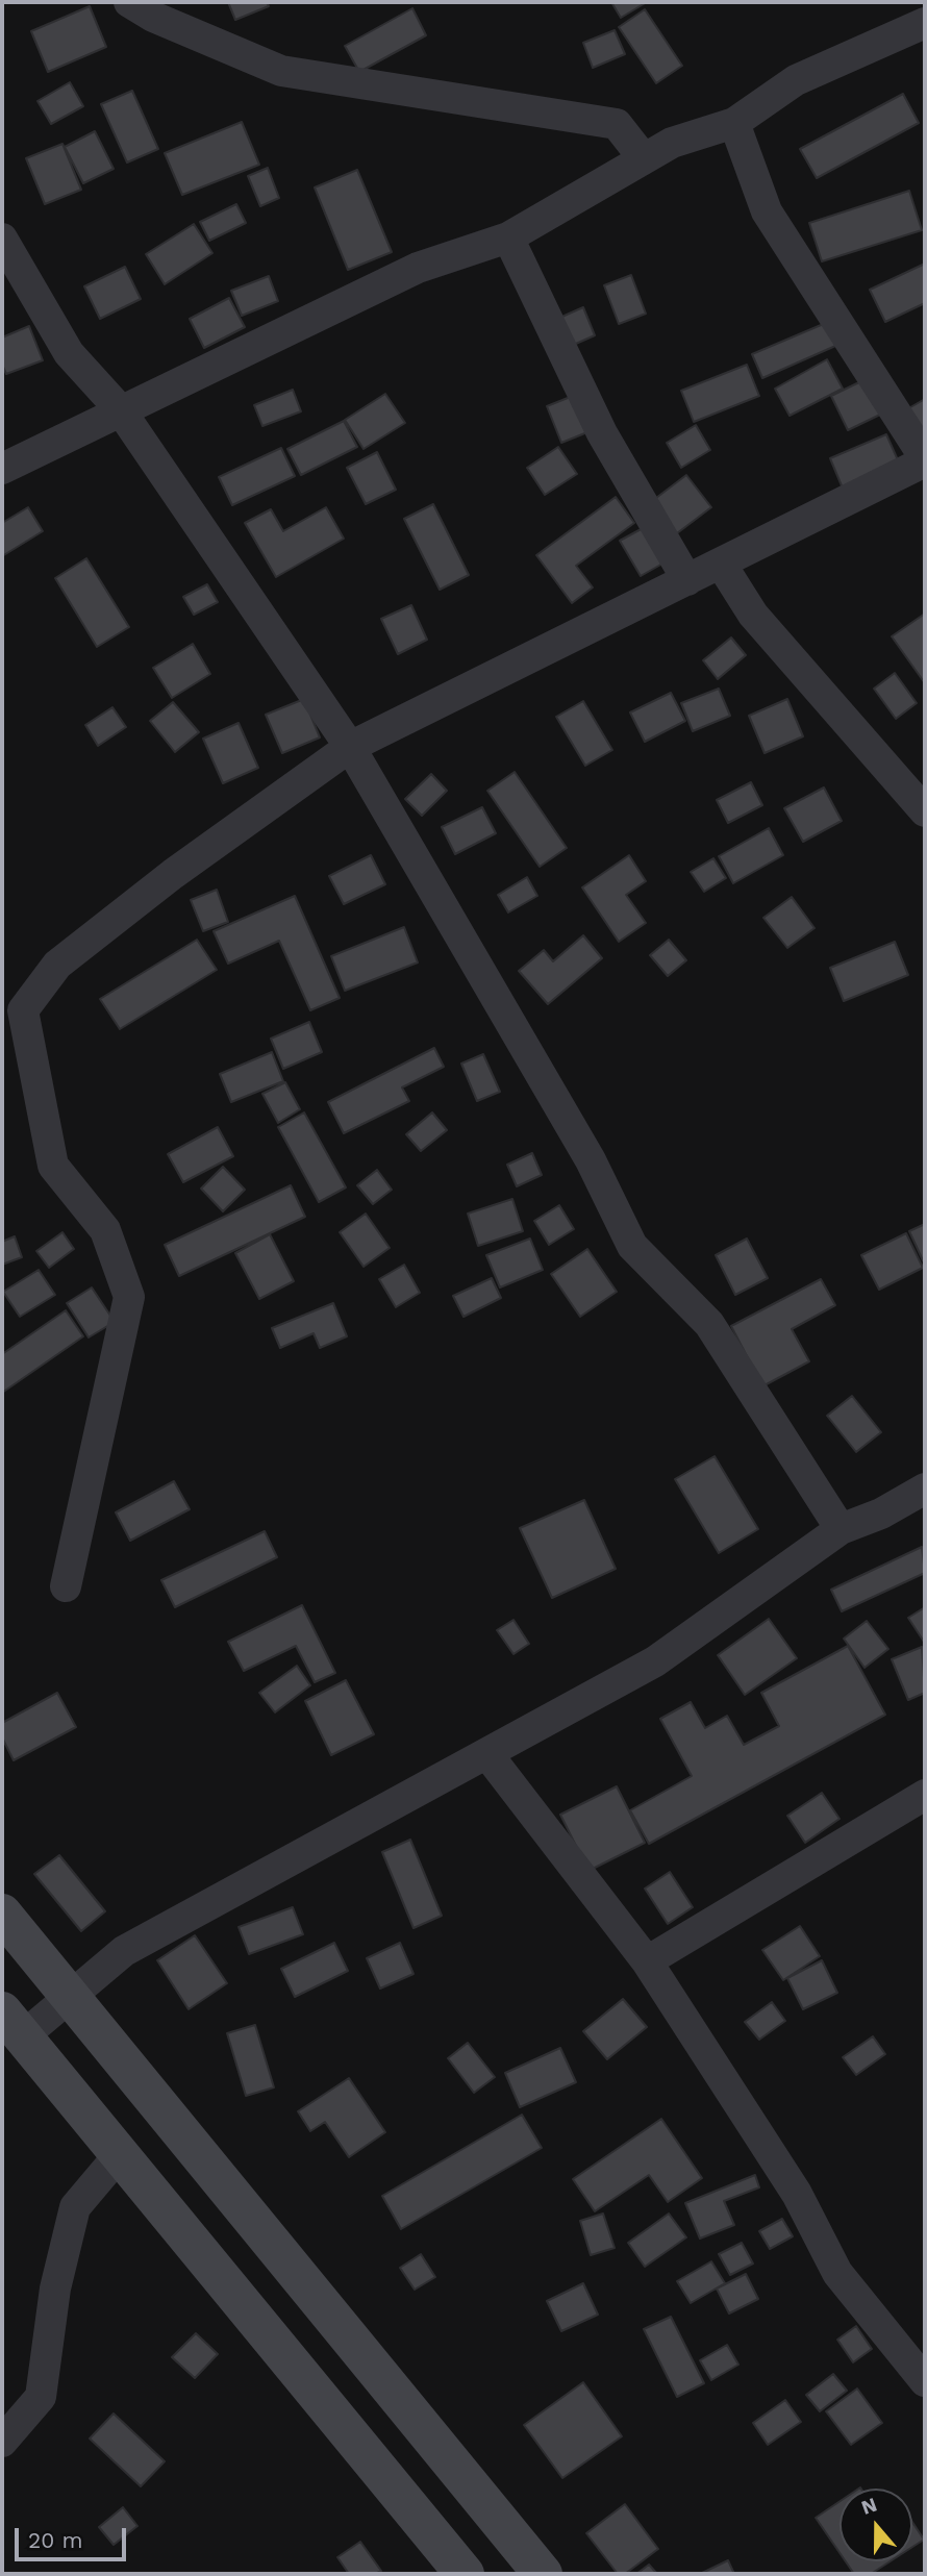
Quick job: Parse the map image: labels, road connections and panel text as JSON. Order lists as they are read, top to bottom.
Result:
{
  "scale_bar": "20 m",
  "north": "top"
}
